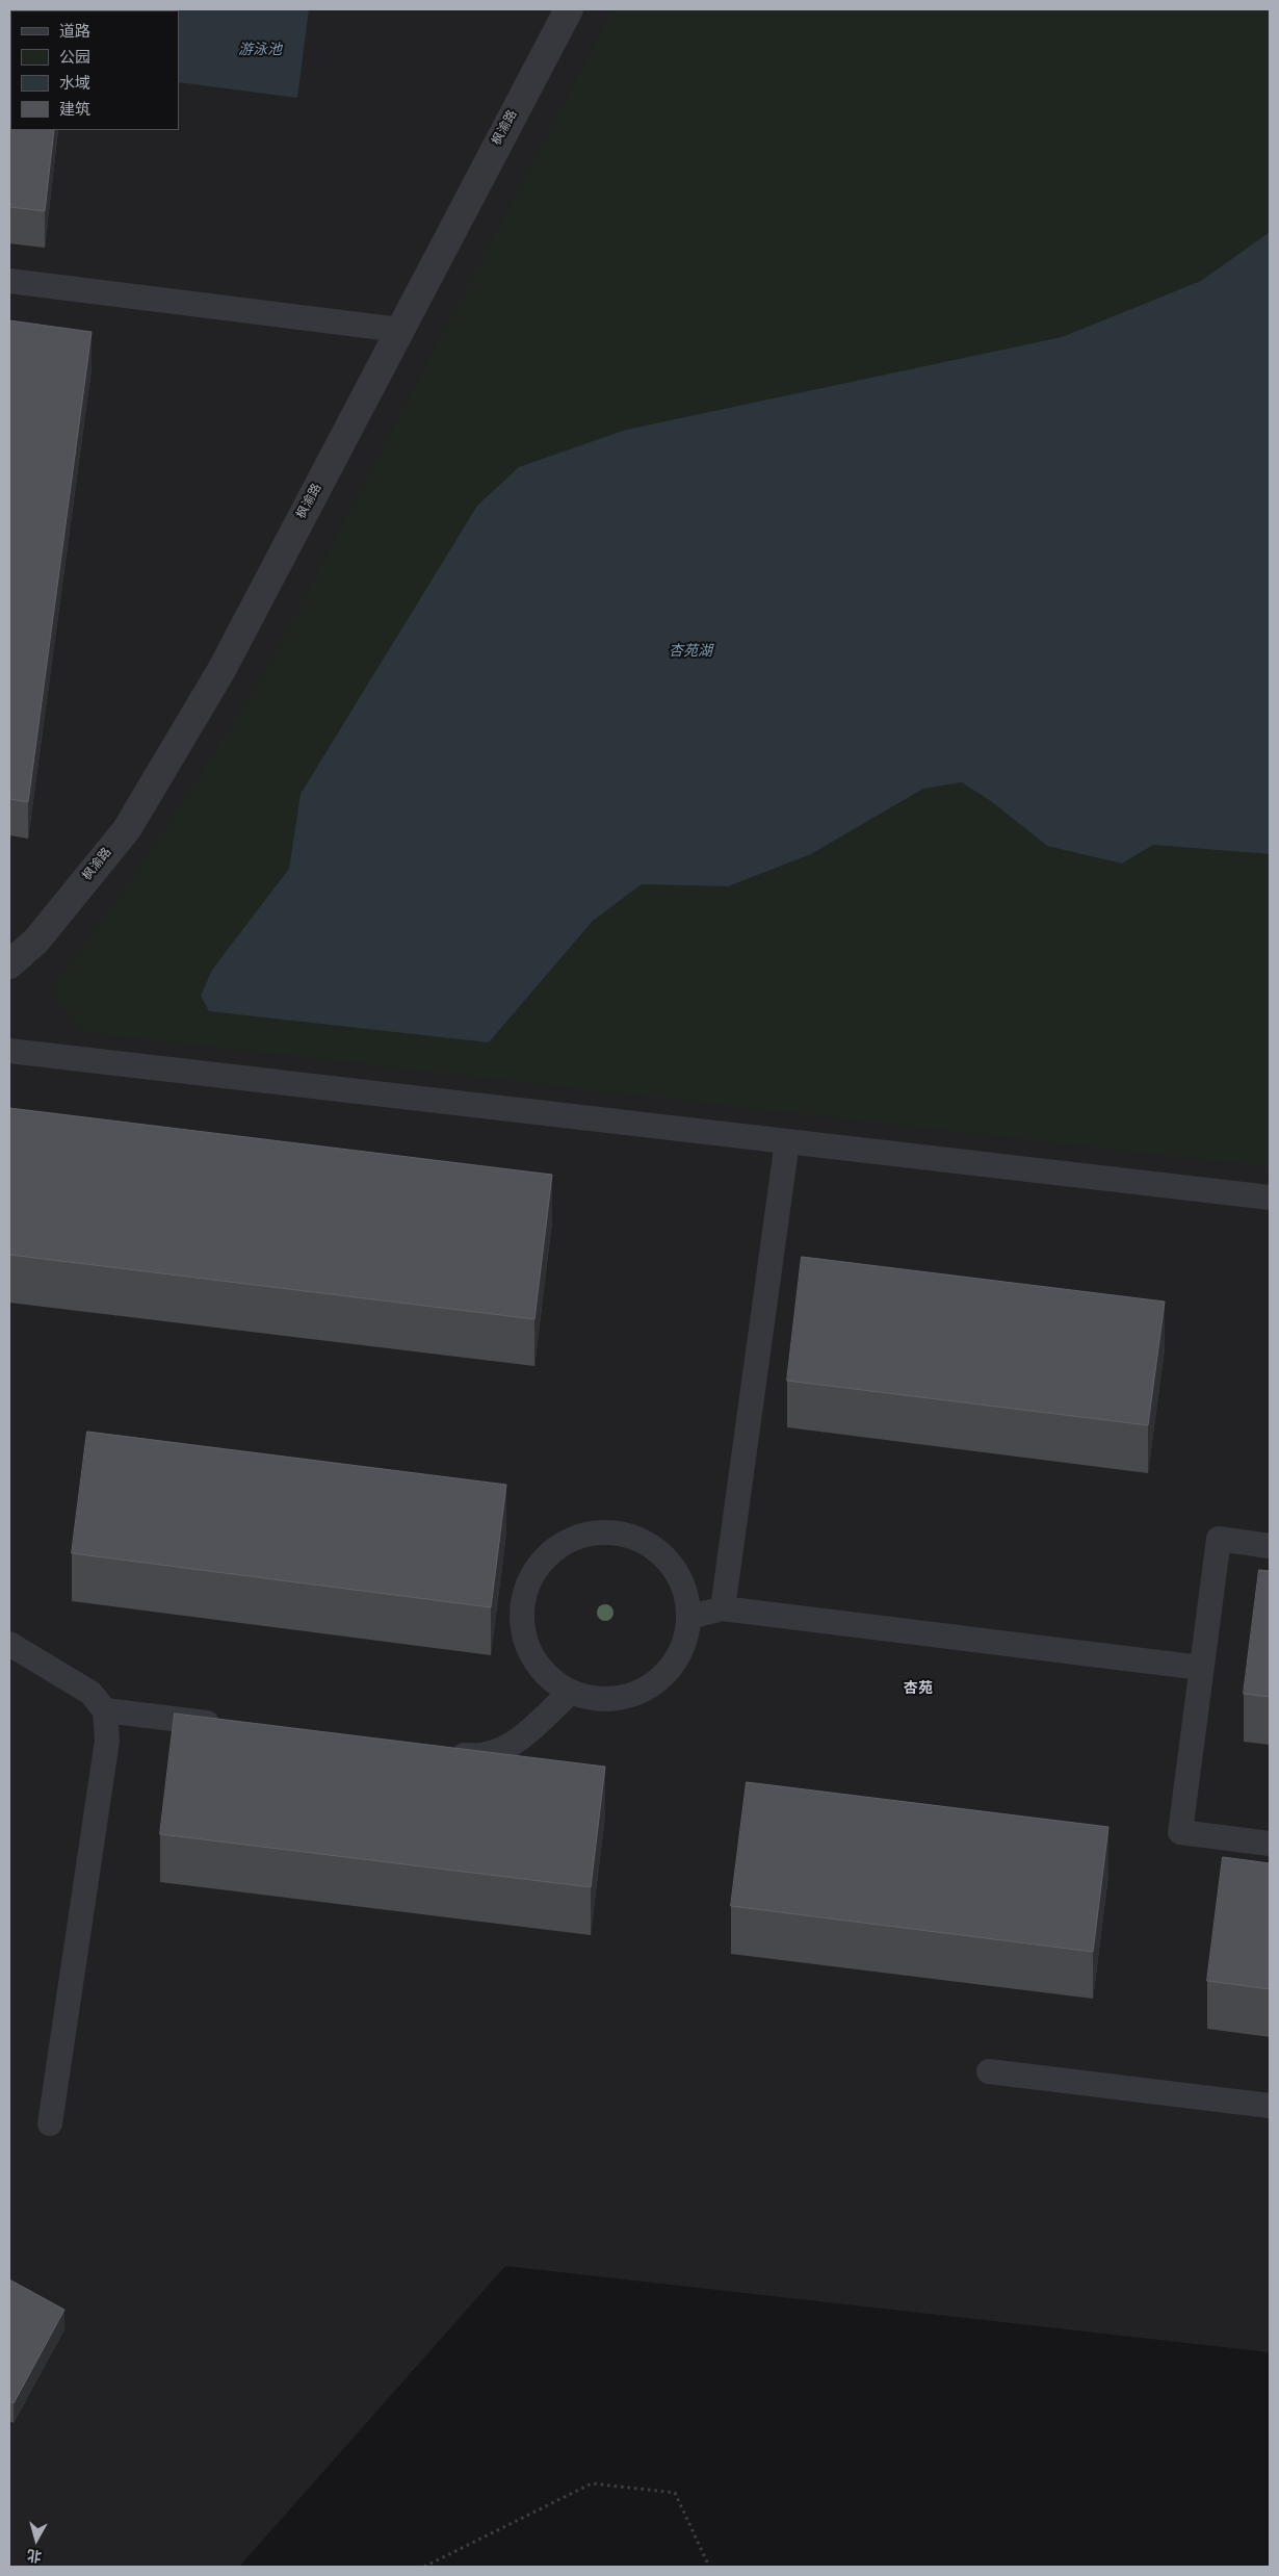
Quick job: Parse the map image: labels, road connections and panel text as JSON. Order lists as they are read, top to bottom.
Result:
{
  "streets": {
    "street": ["枫渝路"]
  },
  "districts": ["杏苑"],
  "water": ["游泳池", "杏苑湖"],
  "legend": [
    "道路",
    "公园",
    "水域",
    "建筑"
  ],
  "north": "bottom"
}
